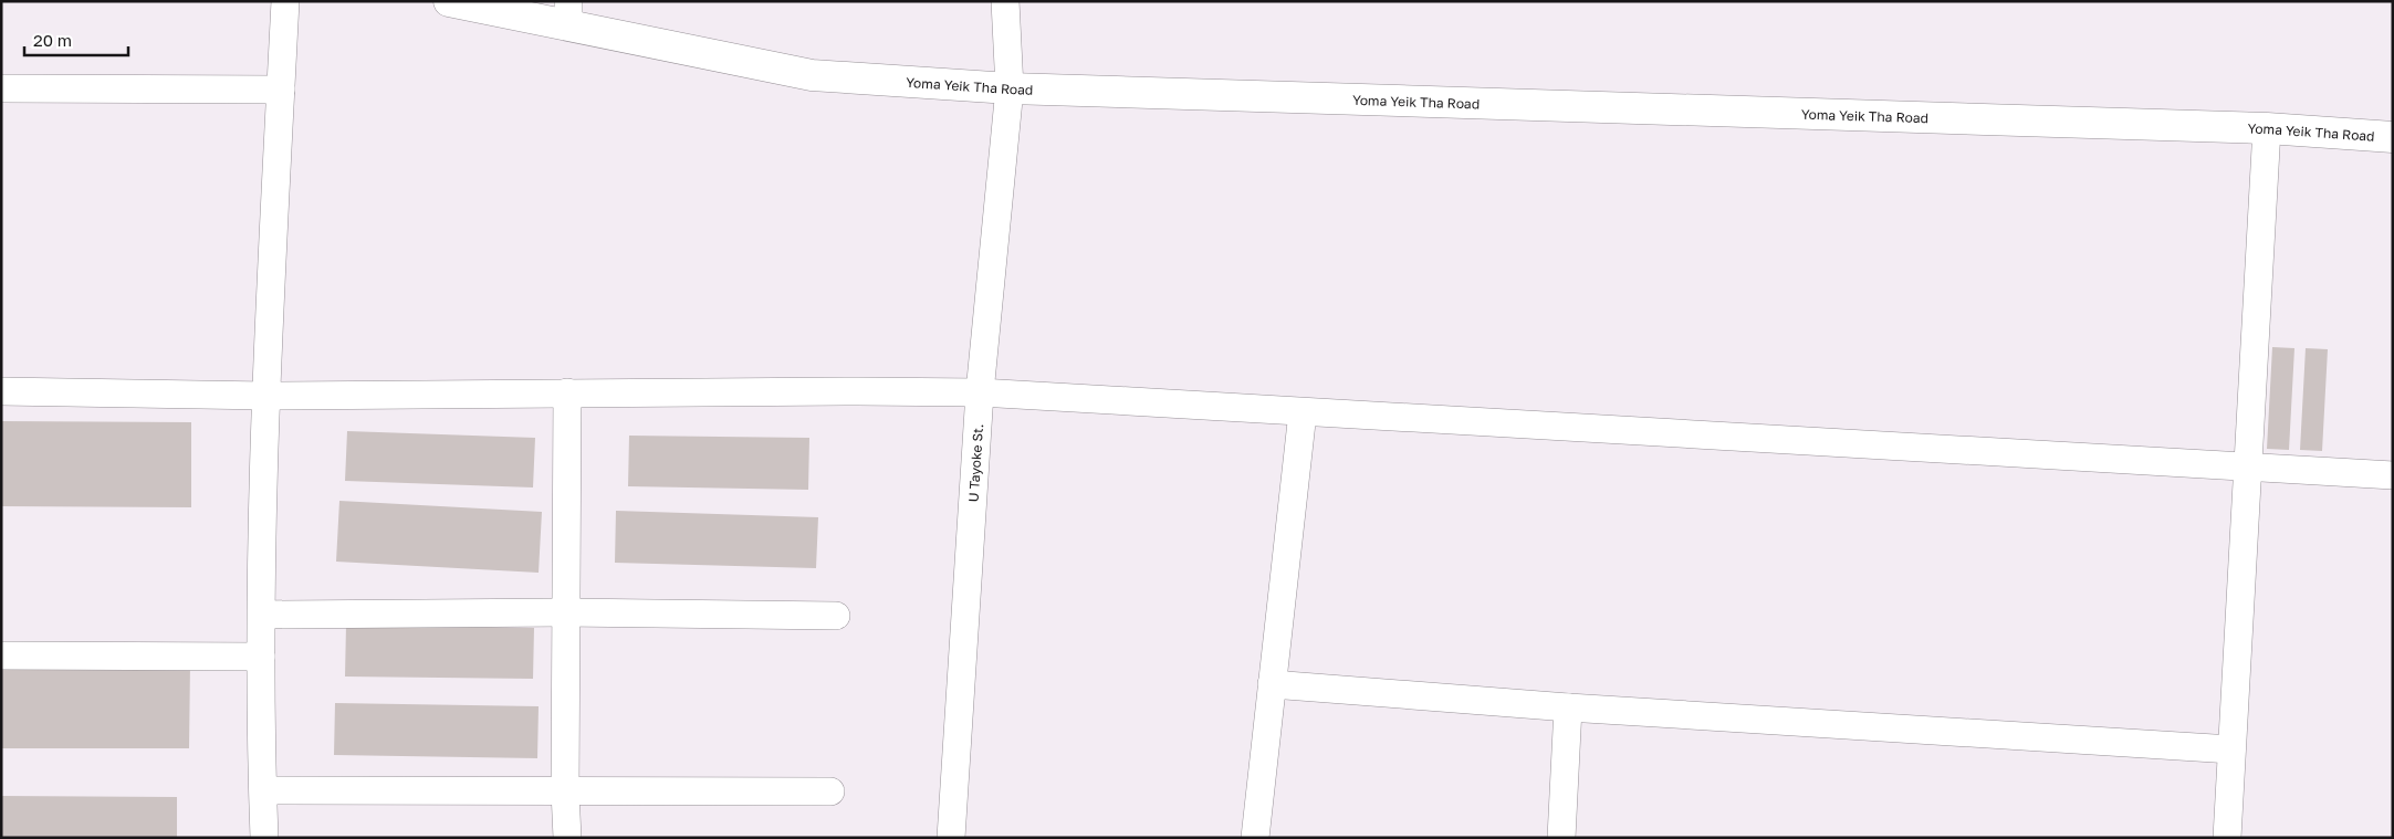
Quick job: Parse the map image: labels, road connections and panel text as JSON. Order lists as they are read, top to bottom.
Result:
{
  "streets": {
    "street": ["Yoma Yeik Tha Road", "U Tayoke St."]
  },
  "crossings": [
    ["Yoma Yeik Tha Road", "U Tayoke St."]
  ],
  "scale_bar": "20 m"
}
